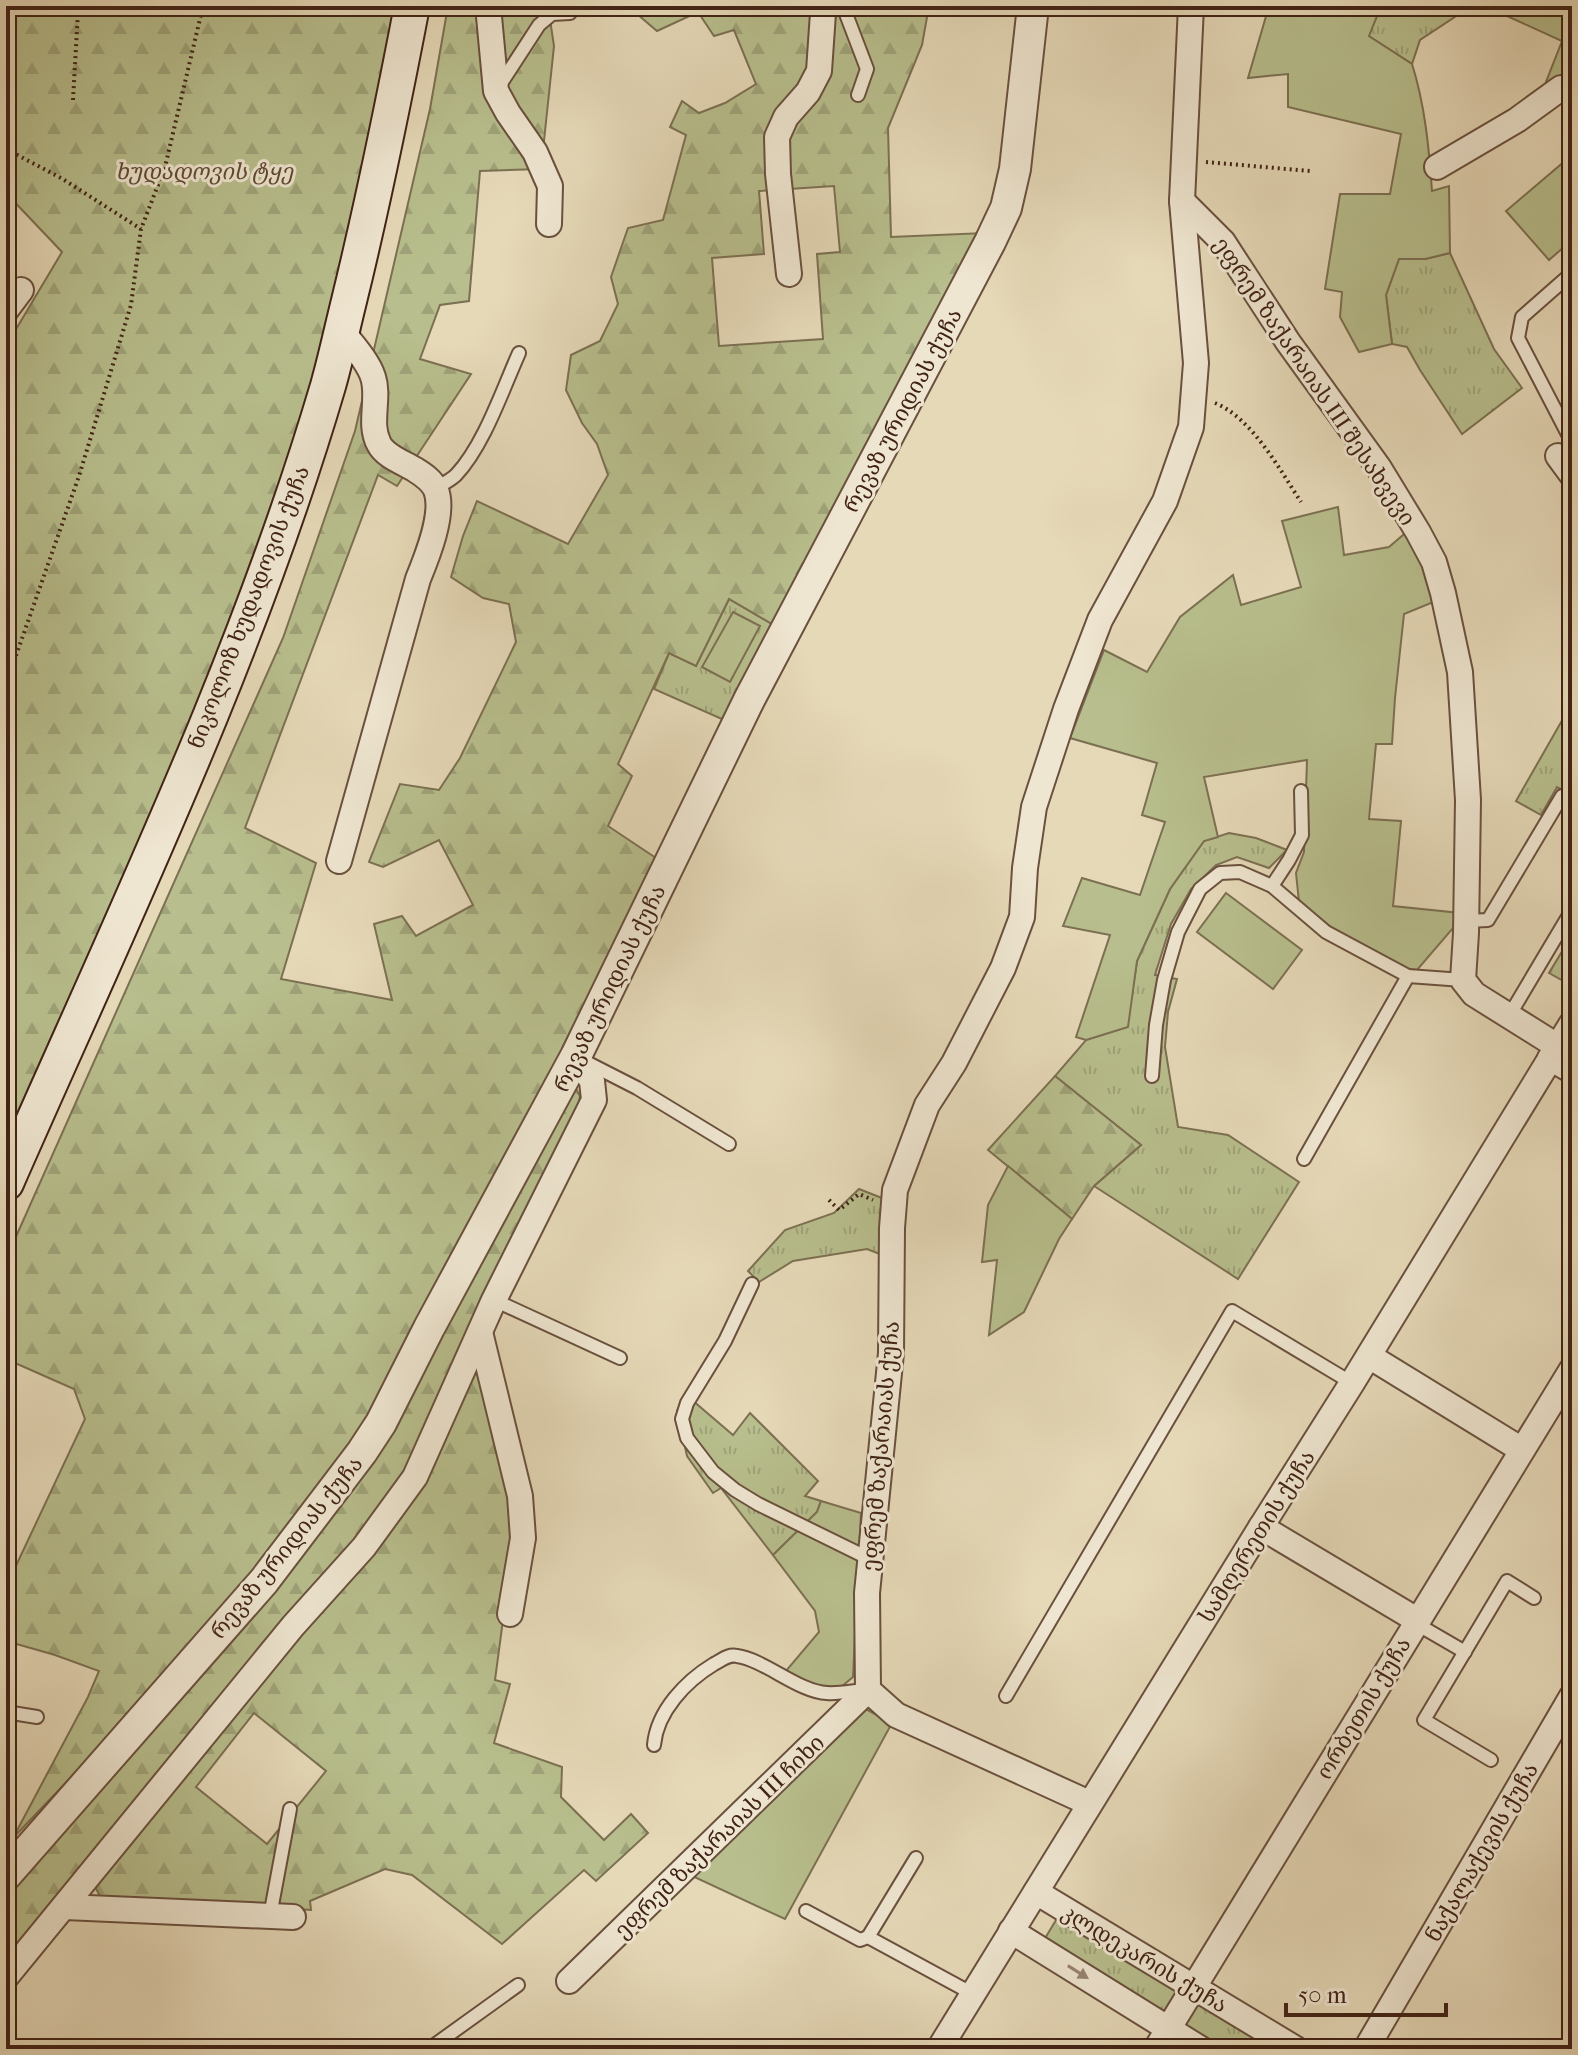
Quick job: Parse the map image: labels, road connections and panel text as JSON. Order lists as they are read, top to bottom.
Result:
{
  "streets": {
    "main road": ["ნიკოლოზ ხუდადოვის ქუჩა"],
    "street": [
      "ეფრემ ზაქარაიას III შესახვევი",
      "რევაზ ურიდიას ქუჩა",
      "ეფრემ ზაქარაიას ქუჩა",
      "სამღერეთის ქუჩა",
      "ორბეთის ქუჩა",
      "ეფრემ ზაქარაიას III ჩიხი",
      "ნაქალაქევის ქუჩა",
      "კლდეკარის ქუჩა"
    ]
  },
  "crossings": [
    ["ეფრემ ზაქარაიას III შესახვევი", "ეფრემ ზაქარაიას ქუჩა"],
    ["ეფრემ ზაქარაიას ქუჩა", "ეფრემ ზაქარაიას III ჩიხი"],
    ["სამღერეთის ქუჩა", "კლდეკარის ქუჩა"],
    ["ორბეთის ქუჩა", "კლდეკარის ქუჩა"]
  ],
  "parks": ["ხუდადოვის ტყე"],
  "scale_bar": "50 m"
}
